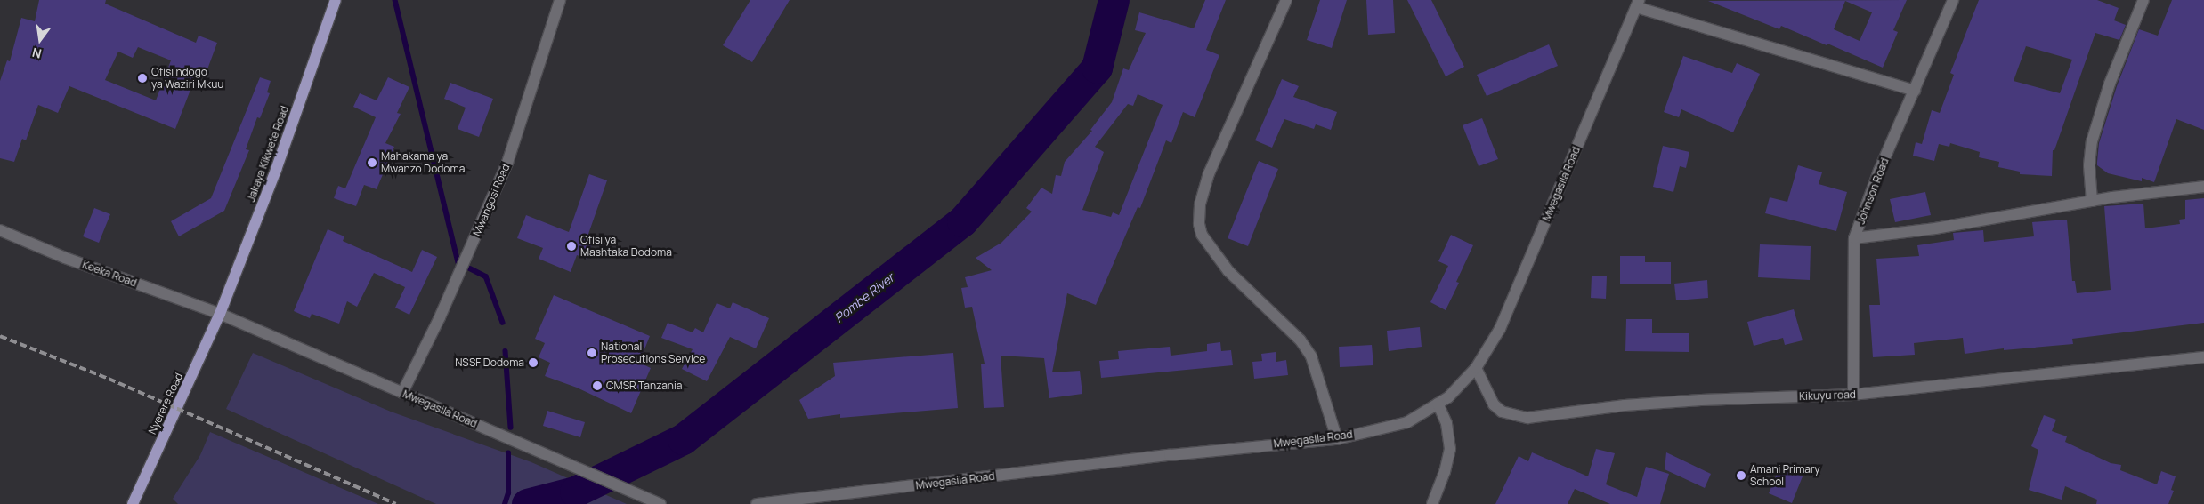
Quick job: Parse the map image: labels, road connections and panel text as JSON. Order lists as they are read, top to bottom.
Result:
{
  "streets": {
    "main road": ["Jakaya Kikwete Road", "Nyerere Road"],
    "street": [
      "Mwegasila Road",
      "Johnson Road",
      "Mwangosi Road",
      "Keeka Road",
      "Kikuyu road"
    ]
  },
  "crossings": [
    ["Jakaya Kikwete Road", "Mwegasila Road"],
    ["Jakaya Kikwete Road", "Keeka Road"],
    ["Jakaya Kikwete Road", "Nyerere Road"],
    ["Mwegasila Road", "Mwangosi Road"],
    ["Mwegasila Road", "Keeka Road"],
    ["Mwegasila Road", "Kikuyu road"],
    ["Mwegasila Road", "Nyerere Road"],
    ["Johnson Road", "Kikuyu road"],
    ["Keeka Road", "Nyerere Road"]
  ],
  "water": ["Pombe River"],
  "places": [
    "Ofisi ndogo ya Waziri Mkuu",
    "Mahakama ya Mwanzo Dodoma",
    "Ofisi ya Mashtaka Dodoma",
    "National Prosecutions Service",
    "NSSF Dodoma",
    "CMSR Tanzania",
    "Amani Primary School"
  ],
  "north": "bottom"
}
